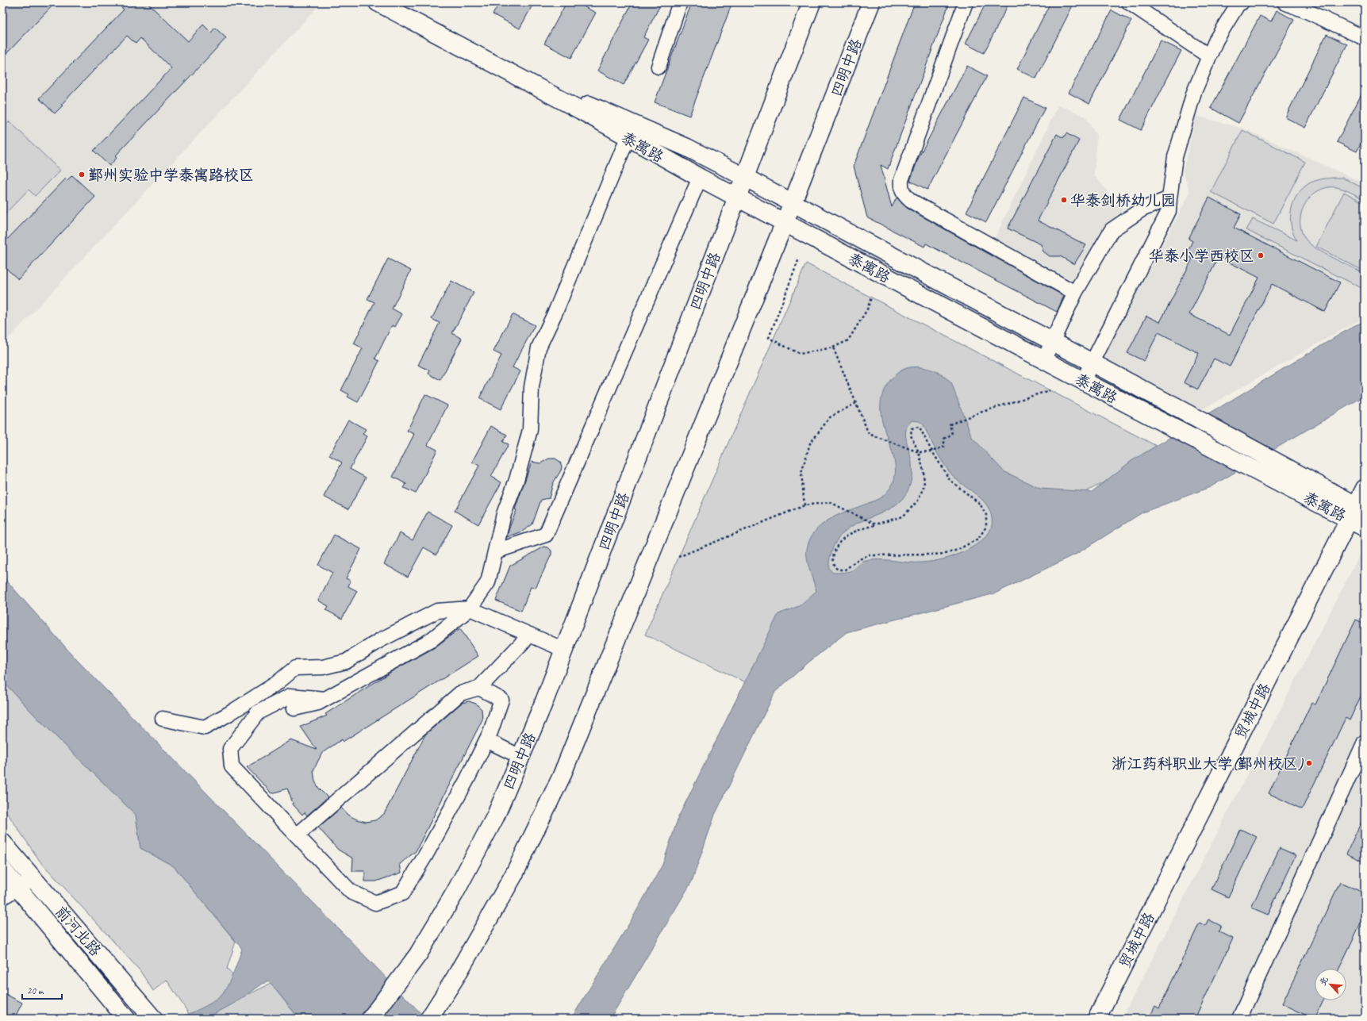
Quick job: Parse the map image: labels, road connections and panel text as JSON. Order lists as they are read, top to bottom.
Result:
{
  "streets": {
    "main road": [
      "四明中路",
      "泰寓路",
      "贸城中路",
      "前河北路"
    ]
  },
  "crossings": [
    ["四明中路", "泰寓路"],
    ["泰寓路", "贸城中路"]
  ],
  "places": [
    "鄞州实验中学泰寓路校区",
    "华泰剑桥幼儿园",
    "华泰小学西校区",
    "浙江药科职业大学(鄞州校区)"
  ],
  "scale_bar": "20 m",
  "north": "top left"
}
